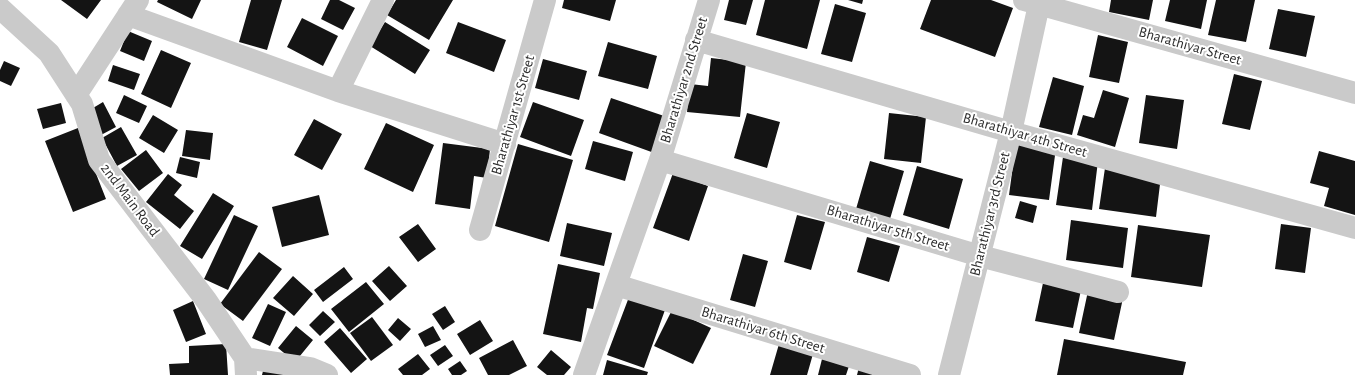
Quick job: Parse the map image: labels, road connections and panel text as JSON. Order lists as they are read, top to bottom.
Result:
{
  "streets": {
    "street": [
      "Bharathiyar Street",
      "Bharathiyar 2nd Street",
      "Bharathiyar 1st Street",
      "Bharathiyar 4th Street",
      "2nd Main Road",
      "Bharathiyar 3rd Street",
      "Bharathiyar 5th Street",
      "Bharathiyar 6th Street"
    ]
  },
  "crossings": [
    ["Bharathiyar Street", "Bharathiyar 3rd Street"],
    ["Bharathiyar 2nd Street", "Bharathiyar 4th Street"],
    ["Bharathiyar 2nd Street", "Bharathiyar 5th Street"],
    ["Bharathiyar 2nd Street", "Bharathiyar 6th Street"],
    ["Bharathiyar 4th Street", "Bharathiyar 3rd Street"],
    ["Bharathiyar 3rd Street", "Bharathiyar 5th Street"]
  ]
}
